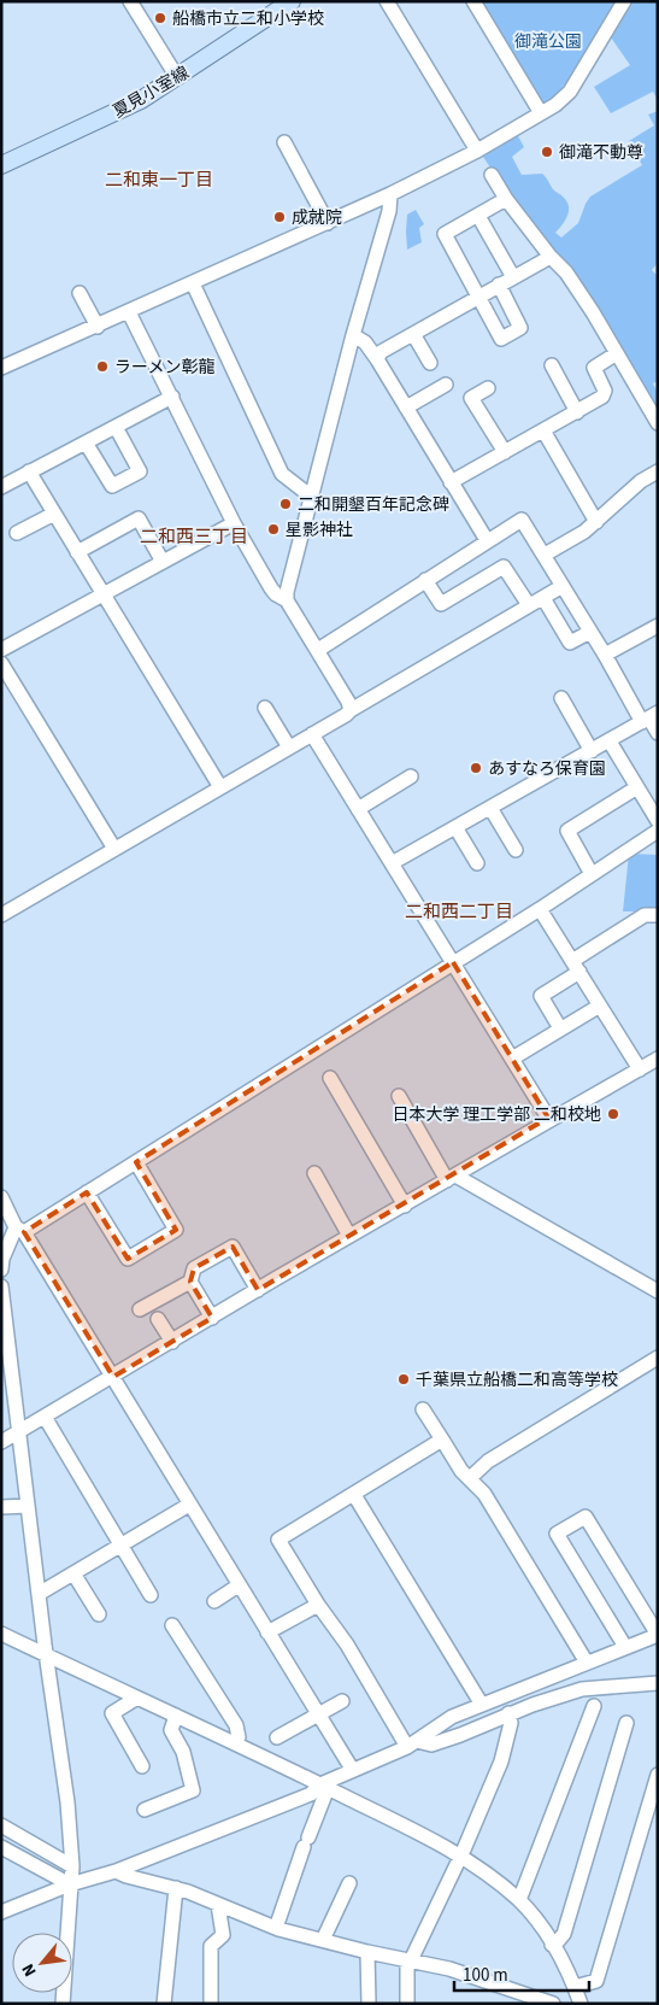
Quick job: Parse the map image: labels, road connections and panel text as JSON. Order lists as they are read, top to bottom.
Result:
{
  "streets": {
    "main road": ["夏見小室線"]
  },
  "districts": ["二和東一丁目", "二和西三丁目", "二和西二丁目"],
  "parks": ["御滝公園"],
  "places": [
    "船橋市立二和小学校",
    "御滝不動尊",
    "成就院",
    "ラーメン彰龍",
    "二和開墾百年記念碑",
    "星影神社",
    "あすなろ保育園",
    "日本大学 理工学部 二和校地",
    "千葉県立船橋二和高等学校"
  ],
  "scale_bar": "100 m",
  "north": "bottom left"
}
